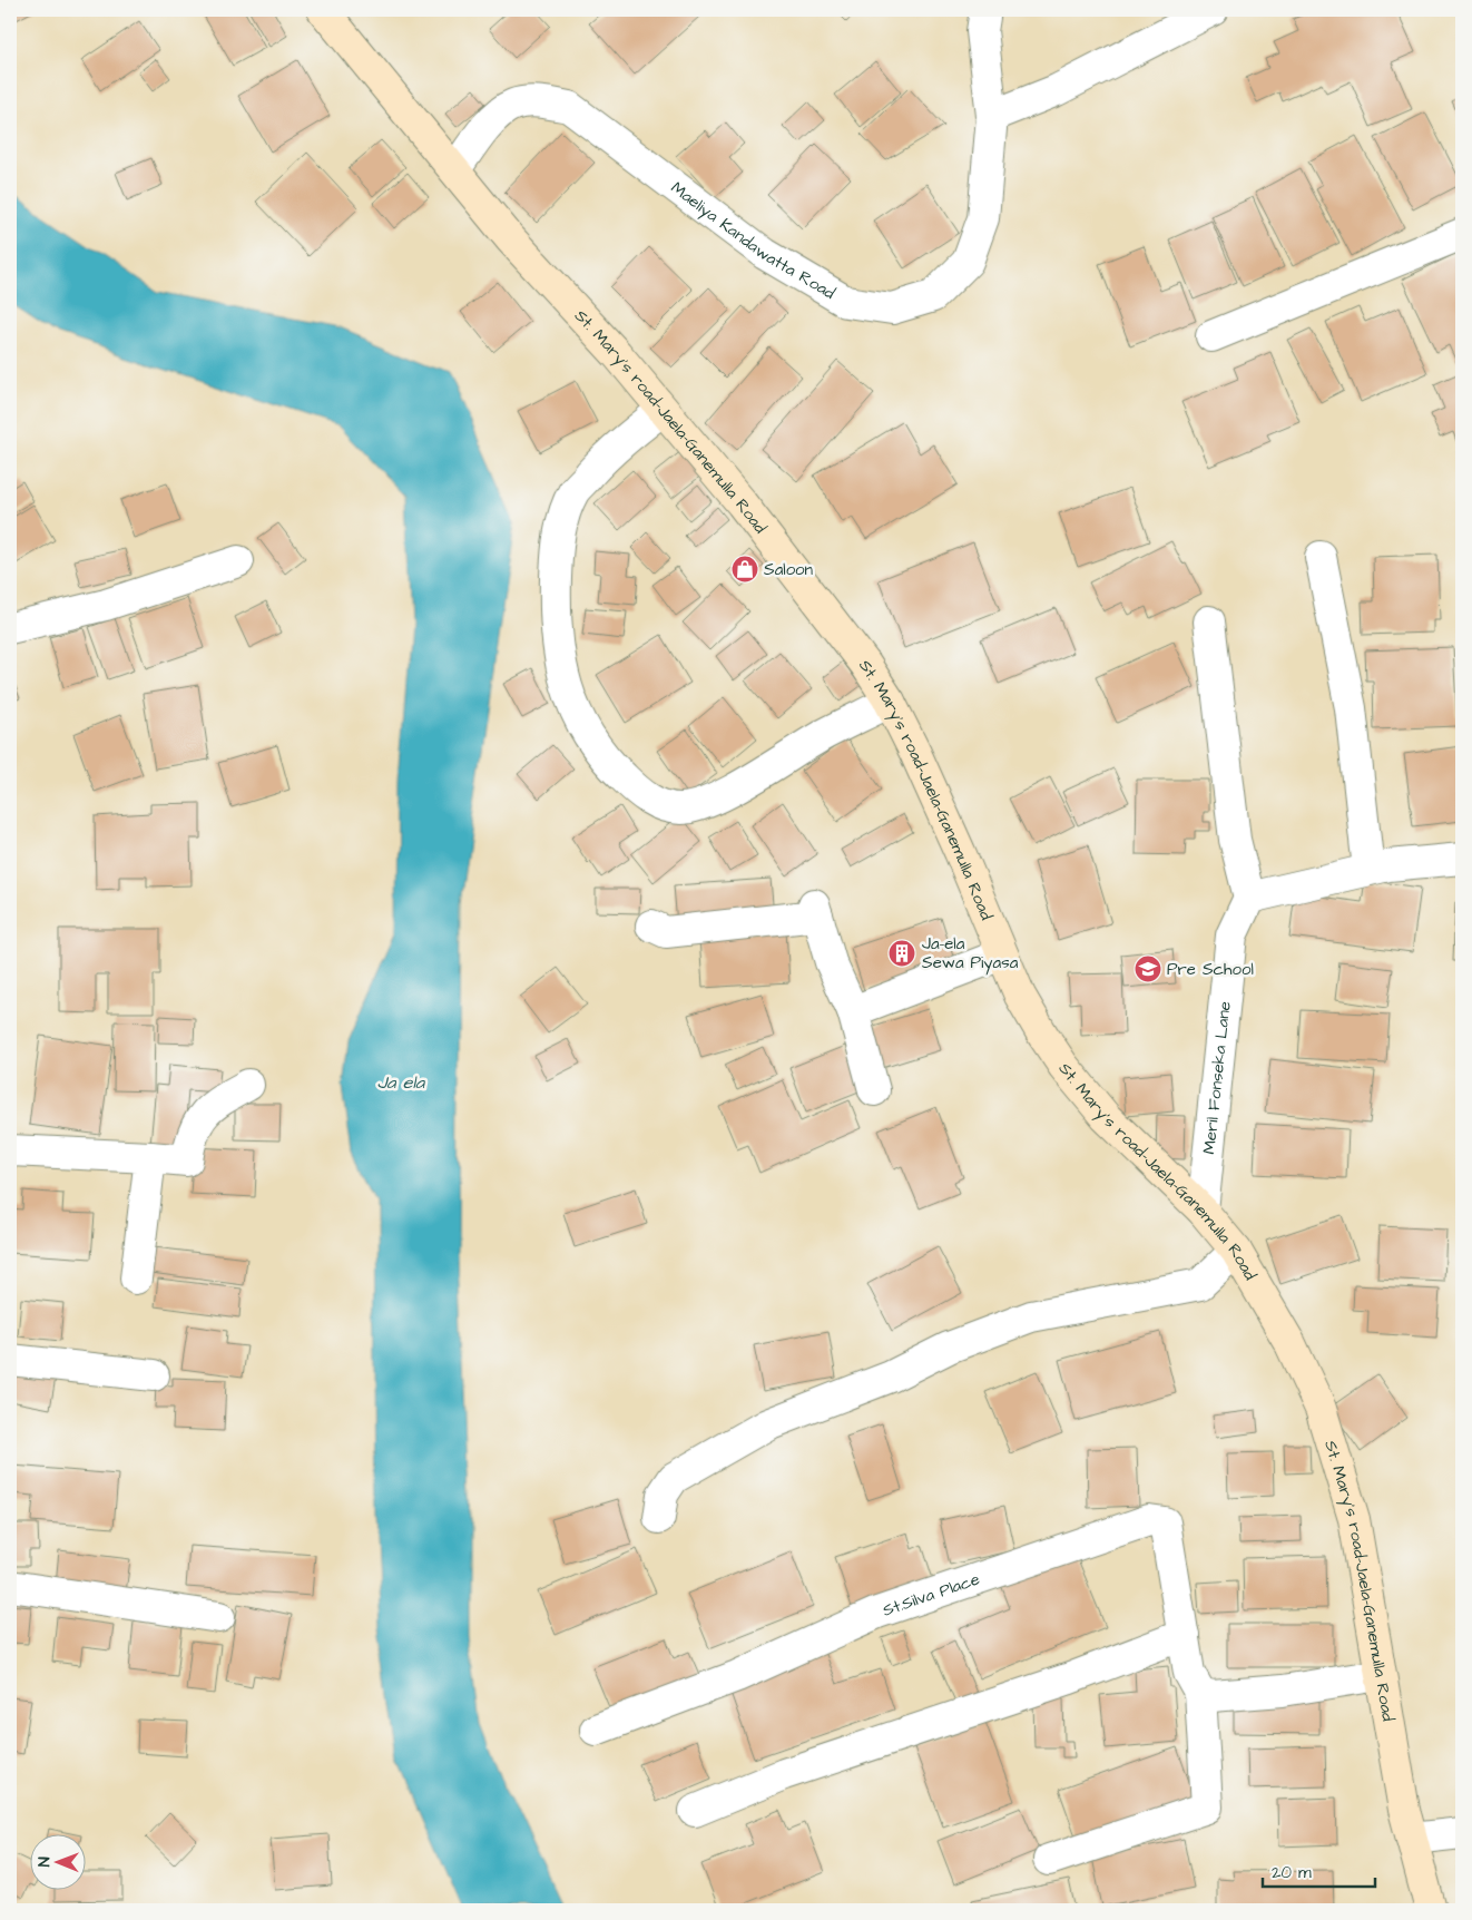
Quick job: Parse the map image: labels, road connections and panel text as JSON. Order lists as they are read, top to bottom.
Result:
{
  "streets": {
    "main road": ["St. Mary's road-Jaela-Ganemulla Road"],
    "street": ["Maeliya Kandawatta Road", "Meril Fonseka Lane", "St.Silva Place"]
  },
  "crossings": [
    ["Maeliya Kandawatta Road", "St. Mary's road-Jaela-Ganemulla Road"],
    ["St. Mary's road-Jaela-Ganemulla Road", "Meril Fonseka Lane"]
  ],
  "water": ["Ja ela"],
  "places": {
    "shop": ["Saloon"],
    "building": ["Ja-ela Sewa Piyasa"],
    "school or university": ["Pre School"]
  },
  "scale_bar": "20 m",
  "north": "left"
}
